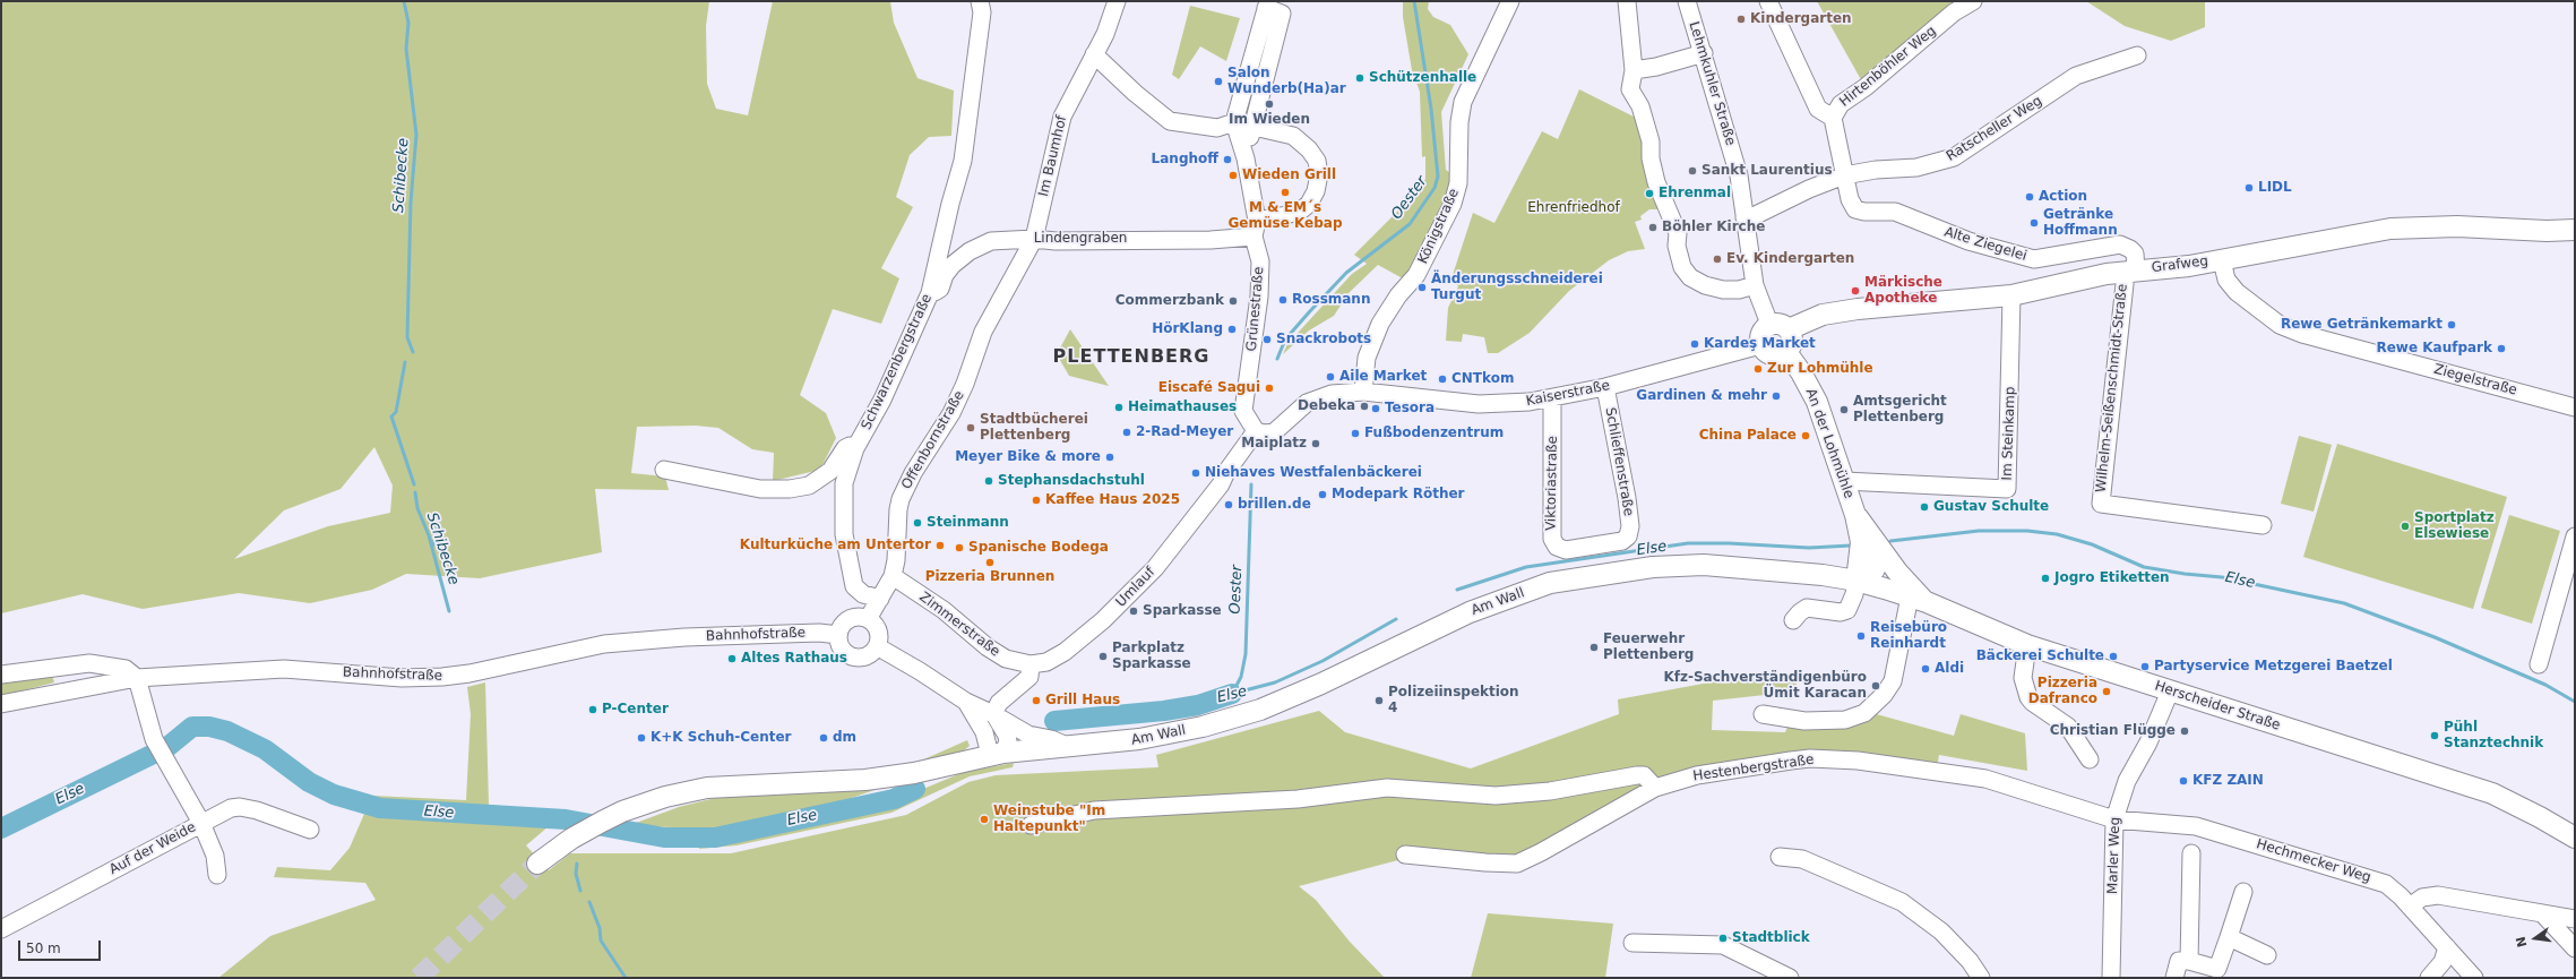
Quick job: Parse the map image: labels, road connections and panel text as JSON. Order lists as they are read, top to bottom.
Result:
{
  "streets": {
    "main road": [
      "Grafweg",
      "An der Lohmühle",
      "Am Wall",
      "Herscheider Straße"
    ],
    "street": [
      "Hirtenböhler Weg",
      "Lehmkuhler Straße",
      "Ratscheller Weg",
      "Im Baumhof",
      "Königstraße",
      "Lindengraben",
      "Alte Ziegelei",
      "Grünestraße",
      "Schwarzenbergstraße",
      "Ziegelstraße",
      "Wilhelm-Seißenschmidt-Straße",
      "Kaiserstraße",
      "Im Steinkamp",
      "Offenbornstraße",
      "Schlieffenstraße",
      "Viktoriastraße",
      "Umlauf",
      "Zimmerstraße",
      "Bahnhofstraße",
      "Hestenbergstraße",
      "Auf der Weide",
      "Marler Weg",
      "Hechmecker Weg"
    ]
  },
  "crossings": [
    ["Hirtenböhler Weg", "Ratscheller Weg"],
    ["Hirtenböhler Weg", "Alte Ziegelei"],
    ["Lehmkuhler Straße", "Ratscheller Weg"],
    ["Lehmkuhler Straße", "Grafweg"],
    ["Lehmkuhler Straße", "Kaiserstraße"],
    ["Lehmkuhler Straße", "An der Lohmühle"],
    ["Ratscheller Weg", "Alte Ziegelei"],
    ["Im Baumhof", "Lindengraben"],
    ["Im Baumhof", "Offenbornstraße"],
    ["Königstraße", "Kaiserstraße"],
    ["Lindengraben", "Grünestraße"],
    ["Lindengraben", "Schwarzenbergstraße"],
    ["Lindengraben", "Offenbornstraße"],
    ["Alte Ziegelei", "Grafweg"],
    ["Alte Ziegelei", "Wilhelm-Seißenschmidt-Straße"],
    ["Grafweg", "Ziegelstraße"],
    ["Grafweg", "Wilhelm-Seißenschmidt-Straße"],
    ["Grafweg", "Kaiserstraße"],
    ["Grafweg", "Im Steinkamp"],
    ["Grafweg", "An der Lohmühle"],
    ["Grünestraße", "Kaiserstraße"],
    ["Grünestraße", "Umlauf"],
    ["Schwarzenbergstraße", "Offenbornstraße"],
    ["Kaiserstraße", "An der Lohmühle"],
    ["Kaiserstraße", "Schlieffenstraße"],
    ["Kaiserstraße", "Viktoriastraße"],
    ["Kaiserstraße", "Umlauf"],
    ["Im Steinkamp", "An der Lohmühle"],
    ["Offenbornstraße", "Am Wall"],
    ["Offenbornstraße", "Zimmerstraße"],
    ["Offenbornstraße", "Bahnhofstraße"],
    ["An der Lohmühle", "Am Wall"],
    ["An der Lohmühle", "Herscheider Straße"],
    ["Schlieffenstraße", "Viktoriastraße"],
    ["Umlauf", "Zimmerstraße"],
    ["Am Wall", "Bahnhofstraße"],
    ["Am Wall", "Herscheider Straße"],
    ["Herscheider Straße", "Marler Weg"],
    ["Hestenbergstraße", "Marler Weg"],
    ["Hestenbergstraße", "Hechmecker Weg"],
    ["Marler Weg", "Hechmecker Weg"]
  ],
  "districts": ["PLETTENBERG"],
  "water": ["Schibecke", "Oester", "Else"],
  "parks": ["Ehrenfriedhof"],
  "places": [
    "Kindergarten",
    "Schützenhalle",
    "Salon Wunderb(Ha)ar",
    "Im Wieden",
    "Langhoff",
    "Sankt Laurentius",
    "Wieden Grill",
    "LIDL",
    "M & EM´s Gemüse Kebap",
    "Ehrenmal",
    "Action",
    "Getränke Hoffmann",
    "Böhler Kirche",
    "Ev. Kindergarten",
    "Änderungsschneiderei Turgut",
    "Märkische Apotheke",
    "Rossmann",
    "Commerzbank",
    "Rewe Getränkemarkt",
    "HörKlang",
    "Snackrobots",
    "Kardeş Market",
    "Rewe Kaufpark",
    "Zur Lohmühle",
    "Aile Market",
    "CNTkom",
    "Eiscafé Sagui",
    "Gardinen & mehr",
    "Debeka",
    "Heimathauses",
    "Tesora",
    "Amtsgericht Plettenberg",
    "Stadtbücherei Plettenberg",
    "2-Rad-Meyer",
    "Fußbodenzentrum",
    "China Palace",
    "Maiplatz",
    "Meyer Bike & more",
    "Niehaves Westfalenbäckerei",
    "Stephansdachstuhl",
    "Modepark Röther",
    "Kaffee Haus 2025",
    "brillen.de",
    "Gustav Schulte",
    "Steinmann",
    "Sportplatz Elsewiese",
    "Kulturküche am Untertor",
    "Spanische Bodega",
    "Pizzeria Brunnen",
    "Jogro Etiketten",
    "Sparkasse",
    "Reisebüro Reinhardt",
    "Feuerwehr Plettenberg",
    "Parkplatz Sparkasse",
    "Bäckerei Schulte",
    "Altes Rathaus",
    "Partyservice Metzgerei Baetzel",
    "Aldi",
    "Kfz-Sachverständigenbüro Ümit Karacan",
    "Pizzeria Dafranco",
    "Grill Haus",
    "Polizeiinspektion 4",
    "P-Center",
    "Christian Flügge",
    "Pühl Stanztechnik",
    "K+K Schuh-Center",
    "dm",
    "KFZ ZAIN",
    "Weinstube \"Im Haltepunkt\"",
    "Stadtblick"
  ],
  "scale_bar": "50 m",
  "north": "left"
}
